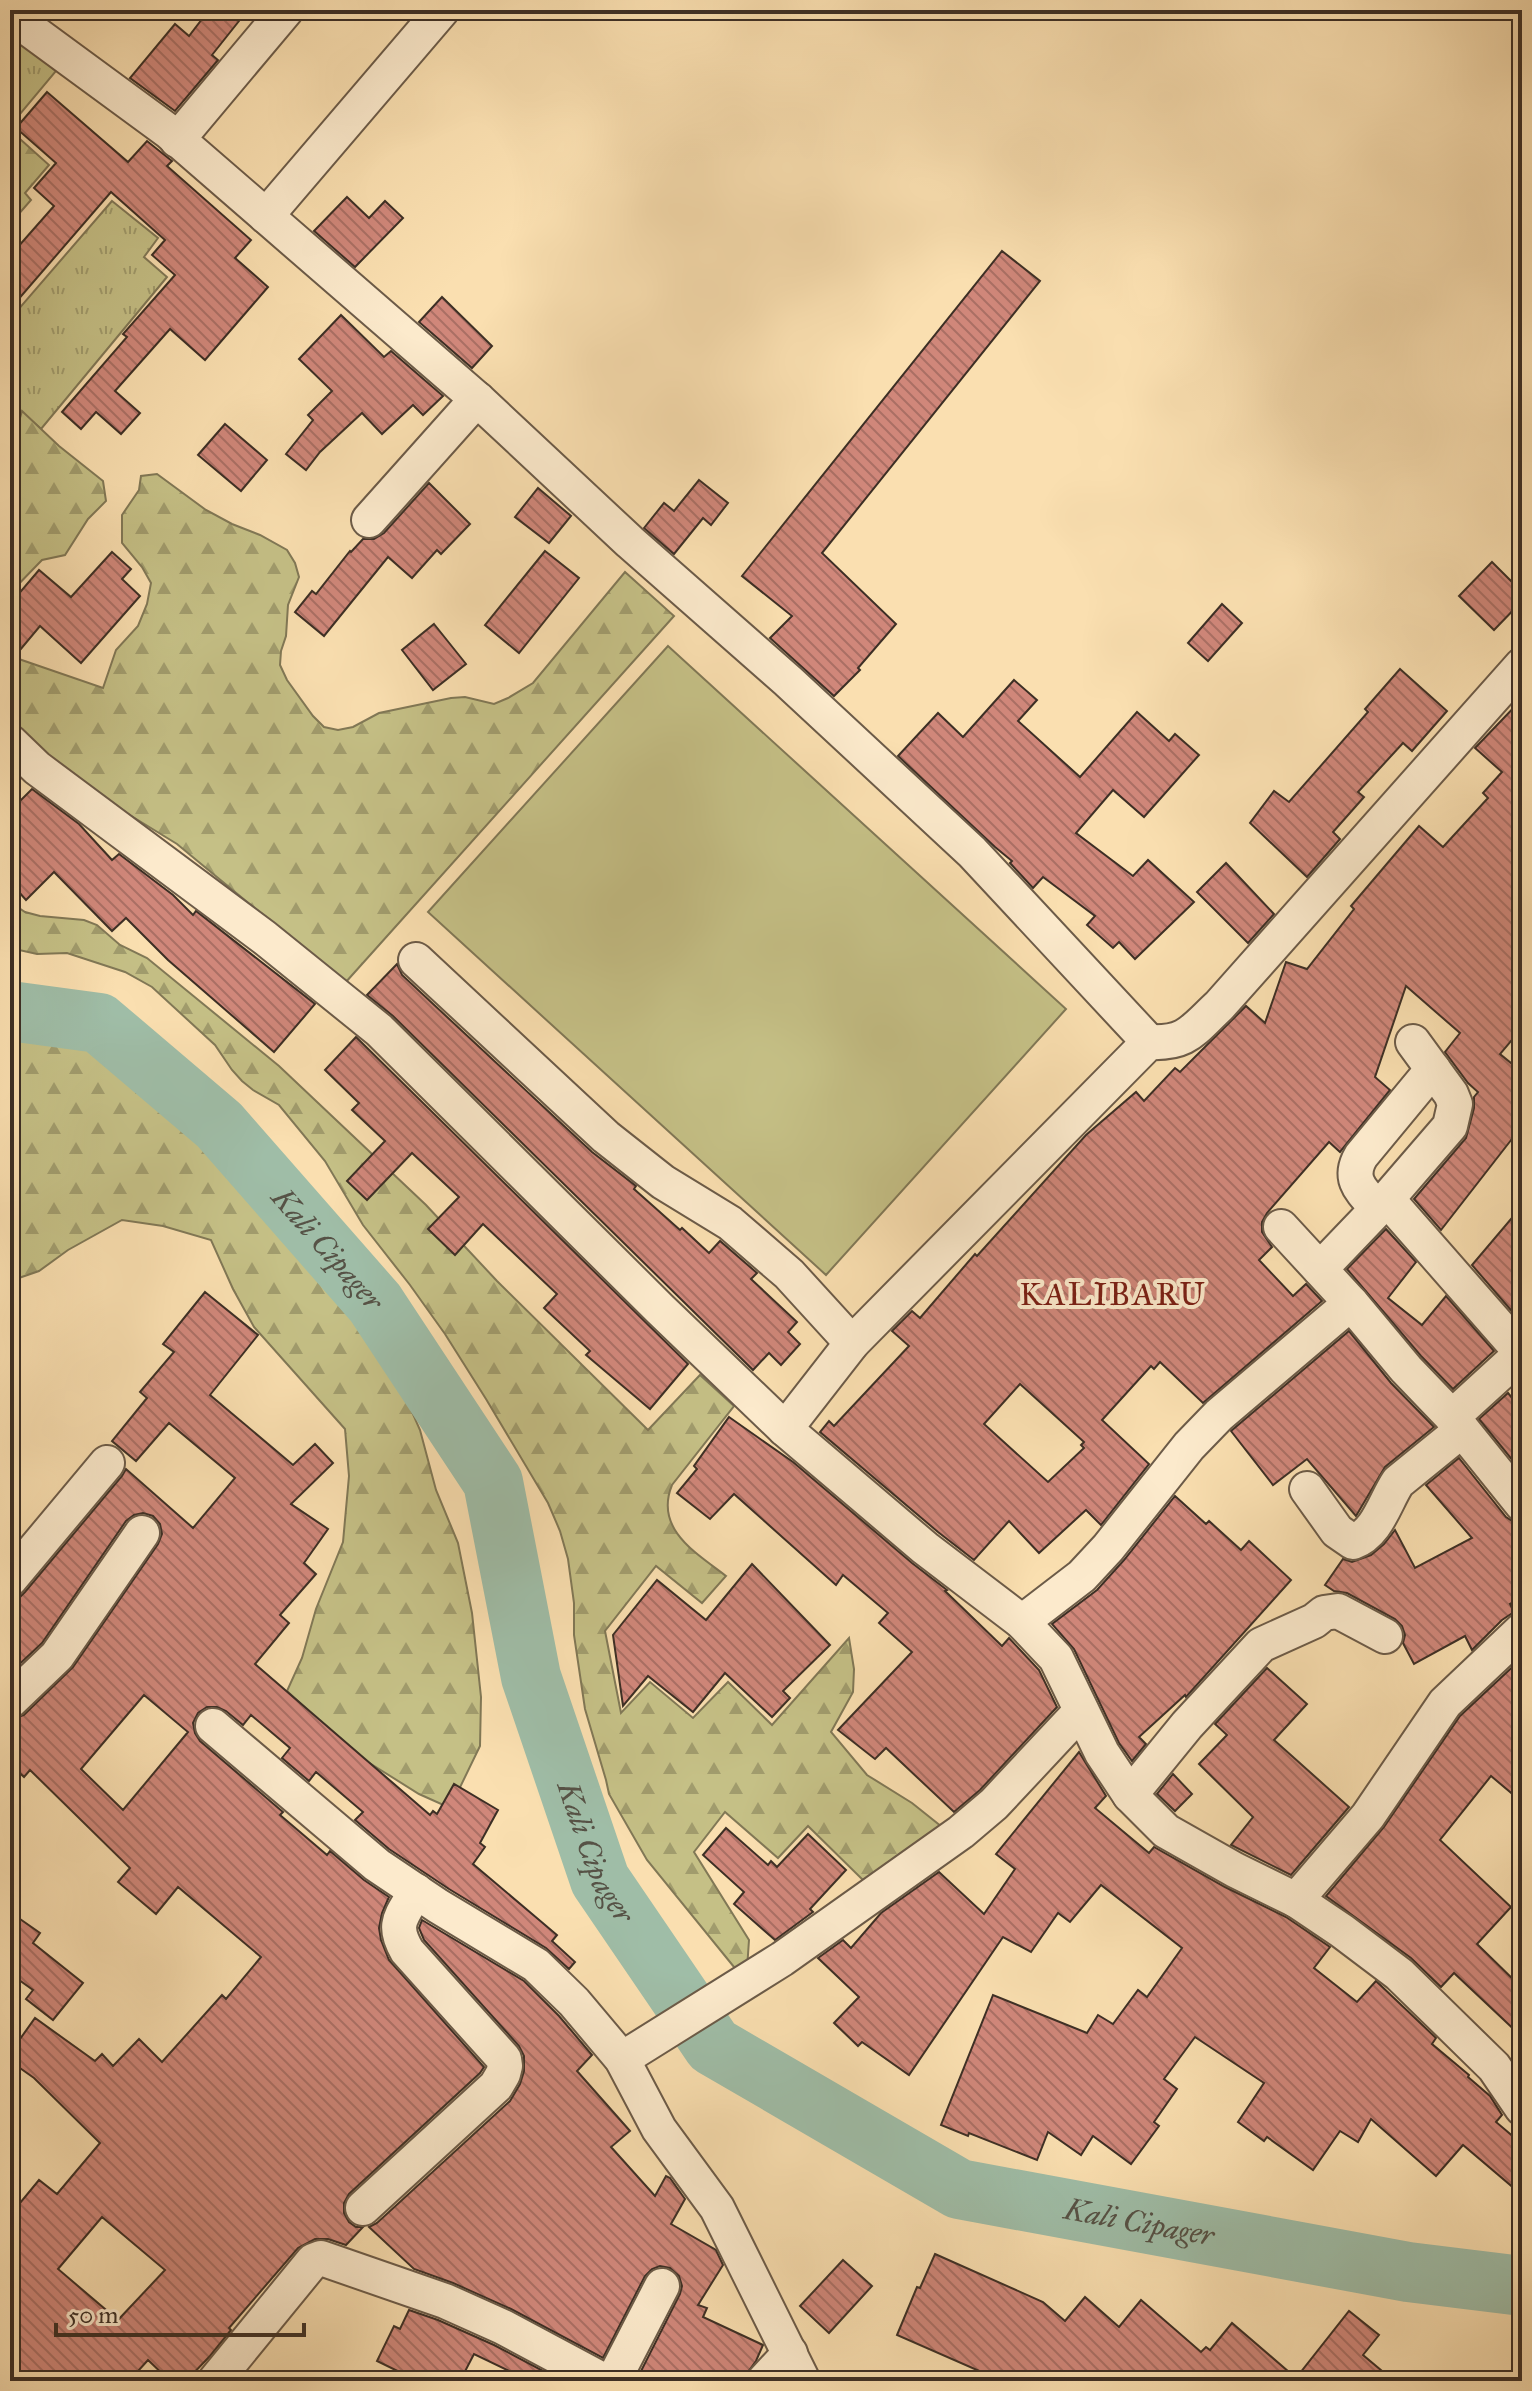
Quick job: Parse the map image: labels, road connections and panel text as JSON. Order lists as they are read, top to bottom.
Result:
{
  "districts": ["KALIBARU"],
  "water": ["Kali Cipager"],
  "scale_bar": "50 m"
}
